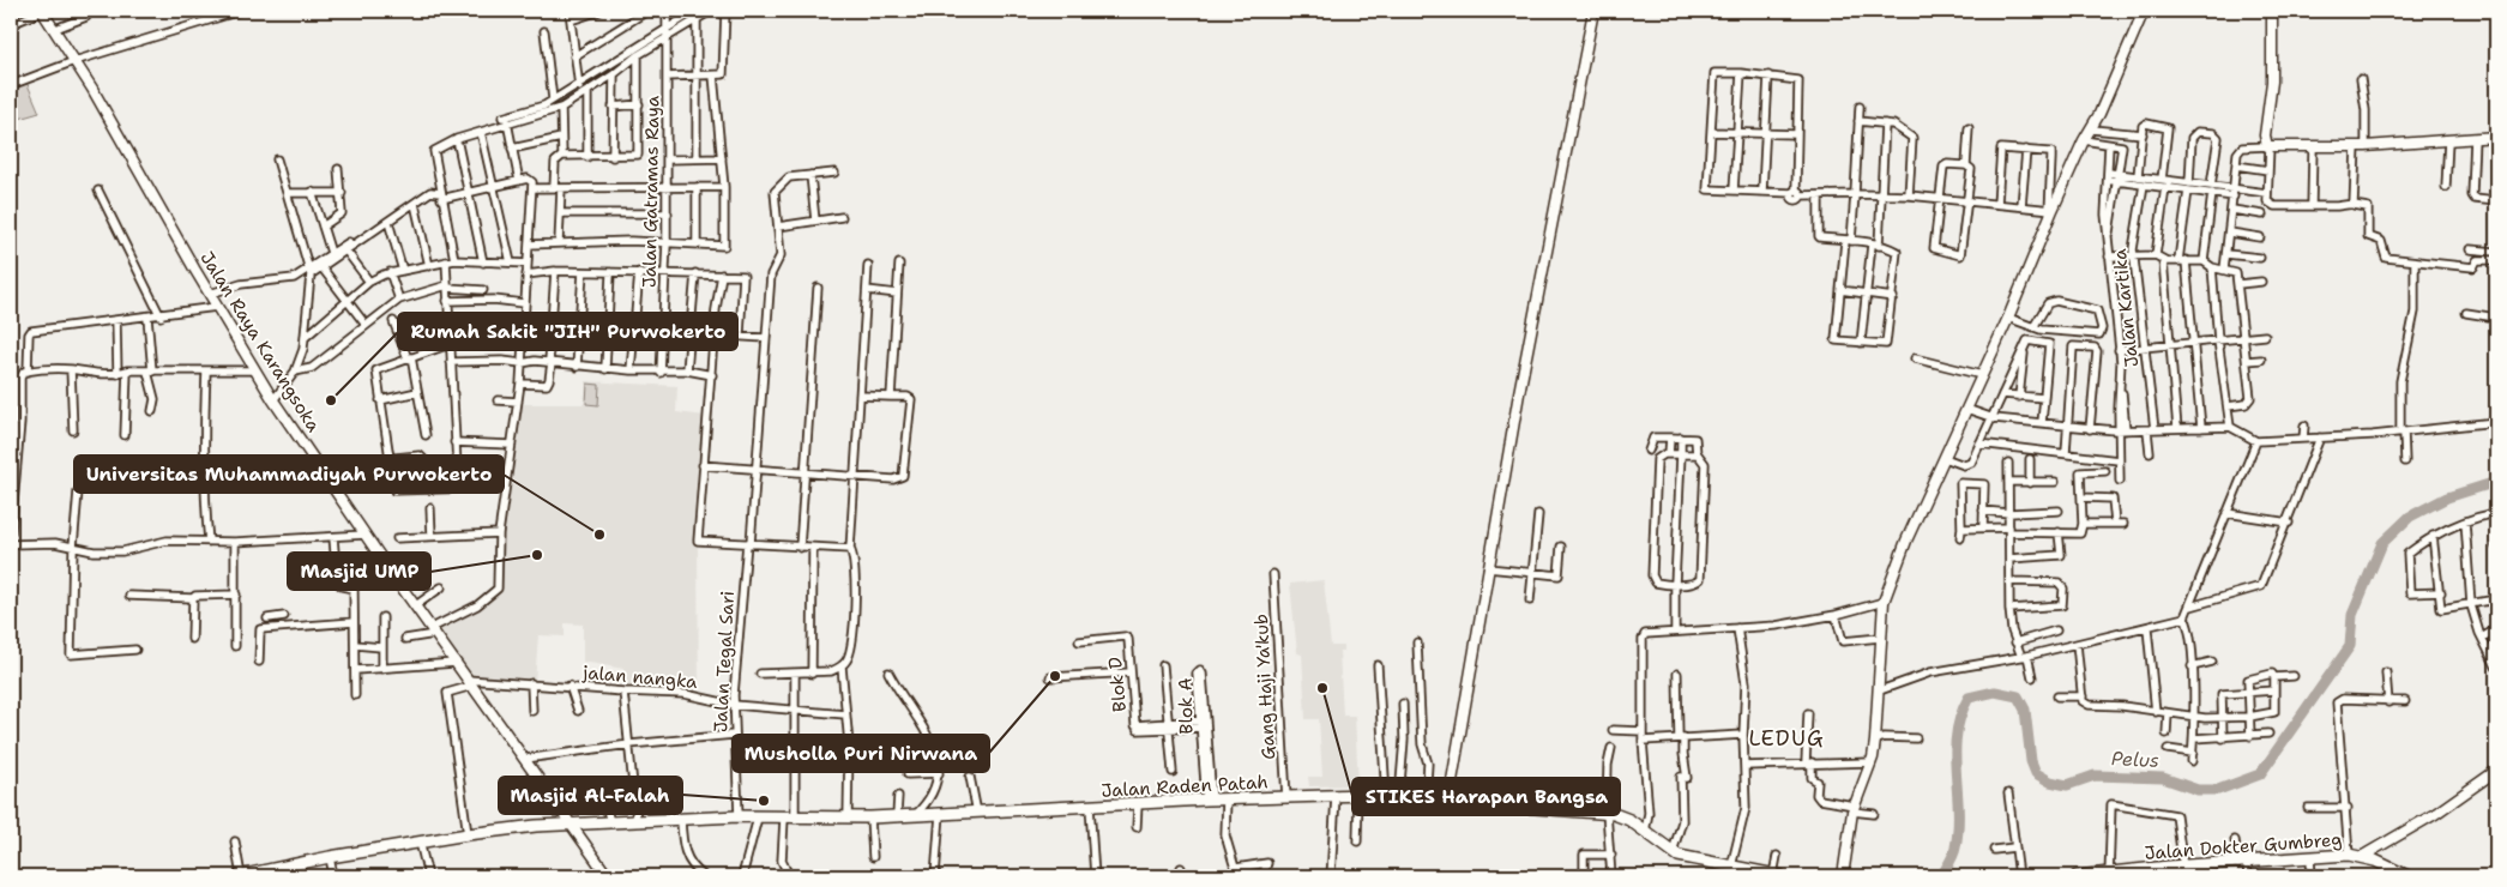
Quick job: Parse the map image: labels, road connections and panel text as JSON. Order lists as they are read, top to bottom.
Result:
{
  "streets": {
    "main road": ["Jalan Raden Patah", "Jalan Dokter Gumbreg"],
    "street": [
      "Jalan Gatramas Raya",
      "Jalan Kartika",
      "Jalan Raya Karangsoka",
      "Jalan Tegal Sari",
      "jalan nangka",
      "Blok D",
      "Gang Haji Ya'kub",
      "Blok A"
    ]
  },
  "crossings": [
    ["Jalan Raya Karangsoka", "jalan nangka"],
    ["Jalan Raya Karangsoka", "Jalan Raden Patah"],
    ["Jalan Tegal Sari", "jalan nangka"],
    ["Jalan Tegal Sari", "Jalan Raden Patah"],
    ["Gang Haji Ya'kub", "Jalan Raden Patah"],
    ["Blok A", "Jalan Raden Patah"]
  ],
  "districts": ["LEDUG"],
  "water": ["Pelus"],
  "places": [
    "Rumah Sakit \"JIH\" Purwokerto",
    "Universitas Muhammadiyah Purwokerto",
    "Masjid UMP",
    "Musholla Puri Nirwana",
    "STIKES Harapan Bangsa",
    "Masjid Al-Falah"
  ]
}
